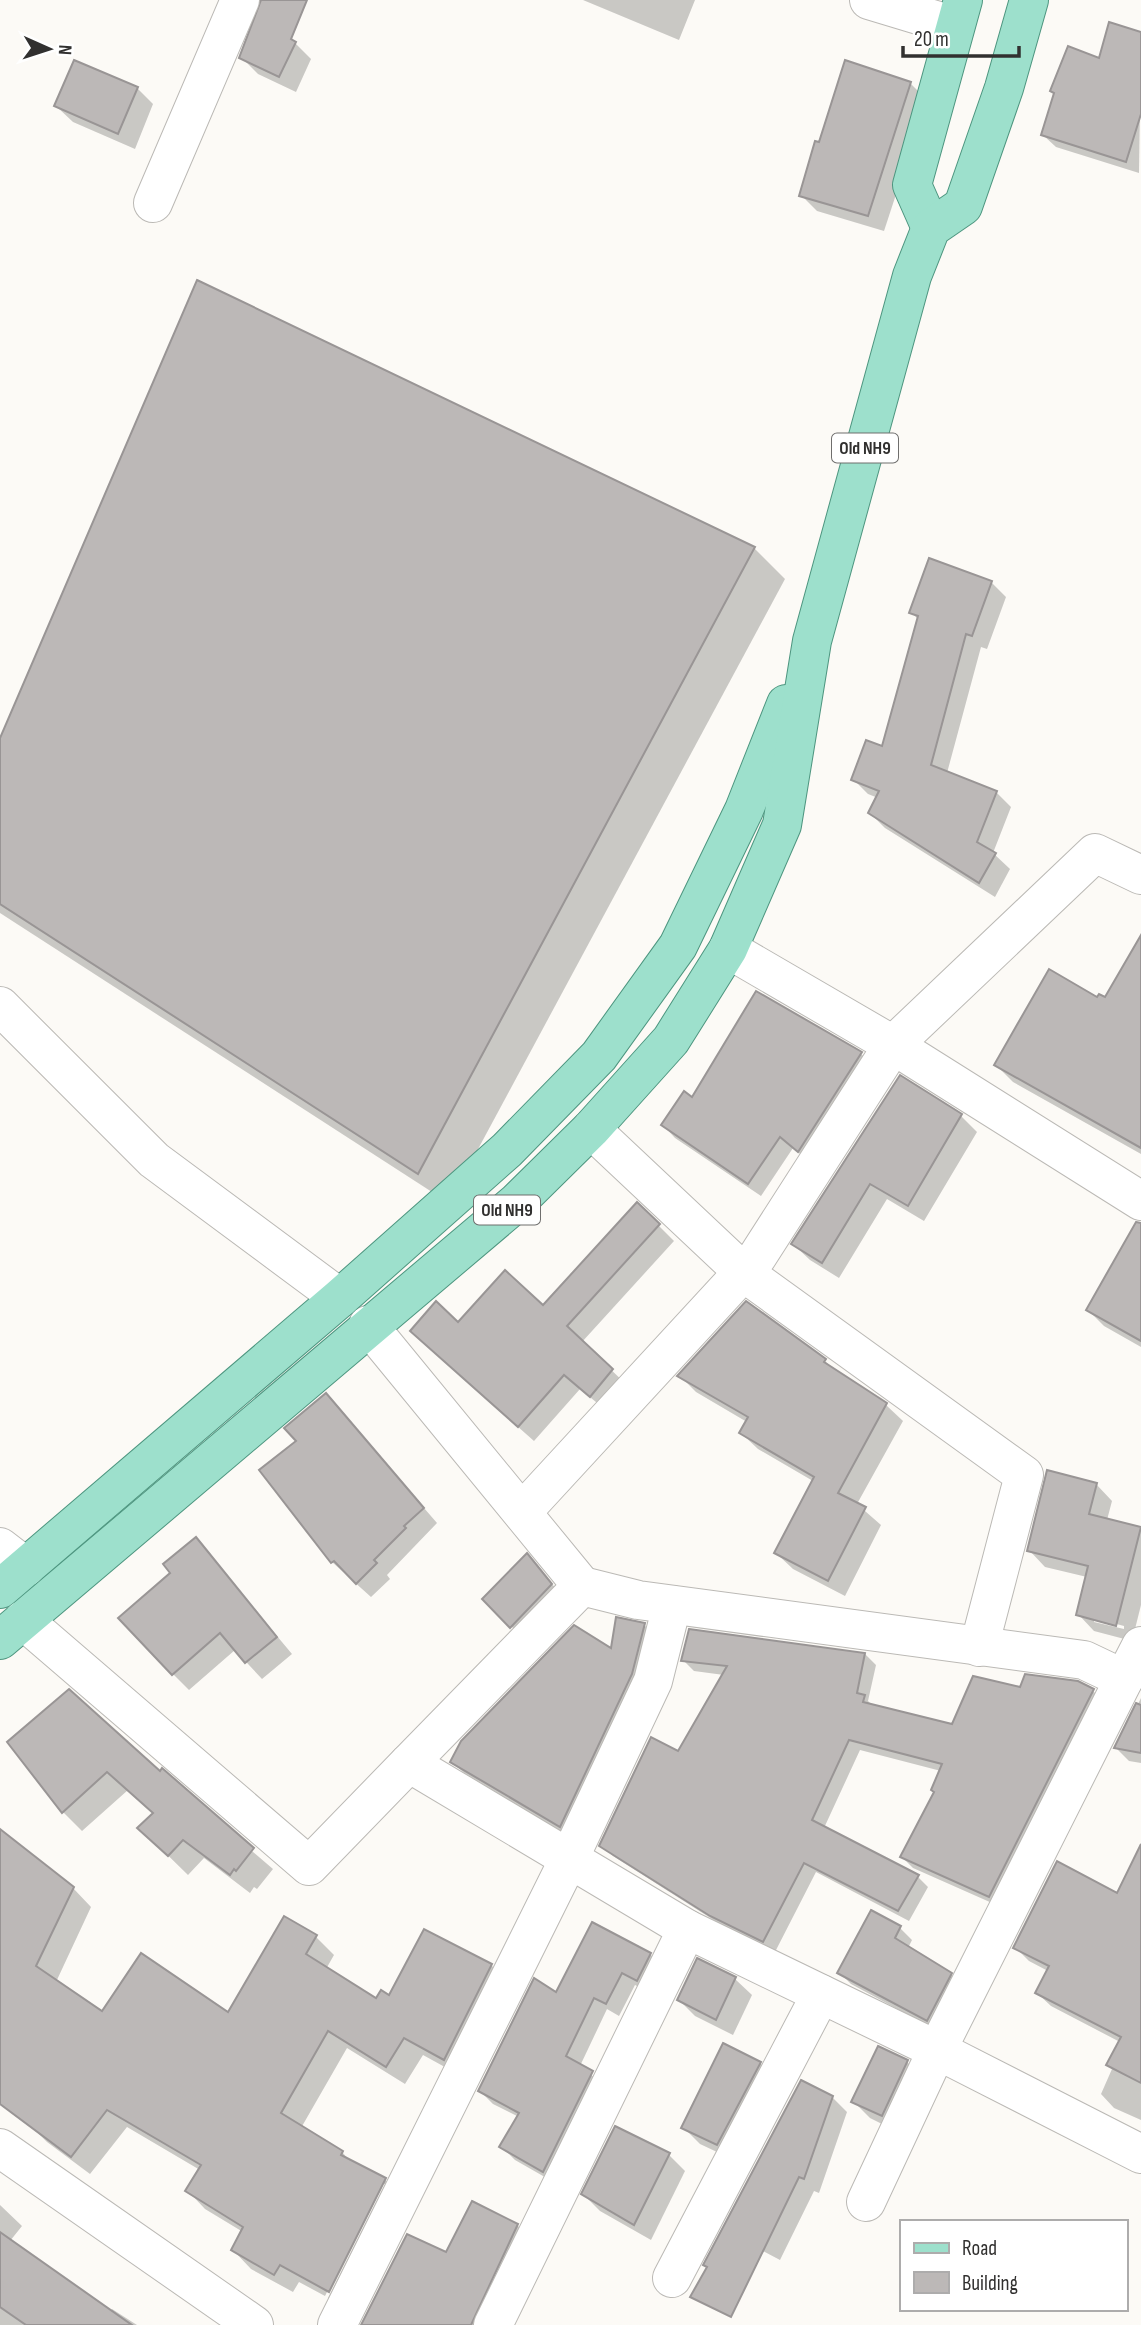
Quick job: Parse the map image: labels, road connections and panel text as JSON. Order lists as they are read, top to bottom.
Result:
{
  "streets": {
    "main road": ["Old NH9"]
  },
  "legend": ["Road", "Building"],
  "scale_bar": "20 m",
  "north": "right"
}
